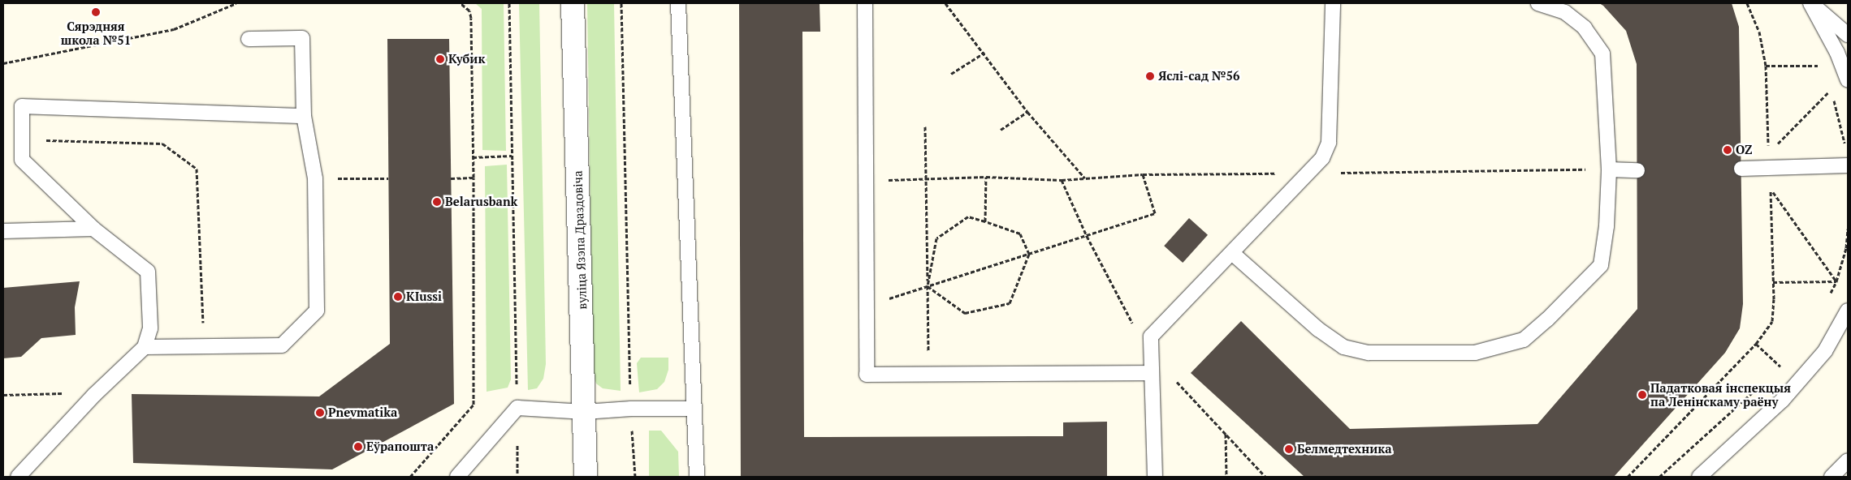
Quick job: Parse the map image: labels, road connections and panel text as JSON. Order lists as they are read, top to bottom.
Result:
{
  "streets": {
    "street": ["вуліца Язэпа Драздовіча"]
  },
  "places": [
    "Сярэдняя школа №51",
    "Кубик",
    "Яслі-сад №56",
    "OZ",
    "Belarusbank",
    "KIussi",
    "Падатковая інспекцыя па Ленінскаму раёну",
    "Pnevmatika",
    "Еўрапошта",
    "Белмедтехника"
  ]
}
